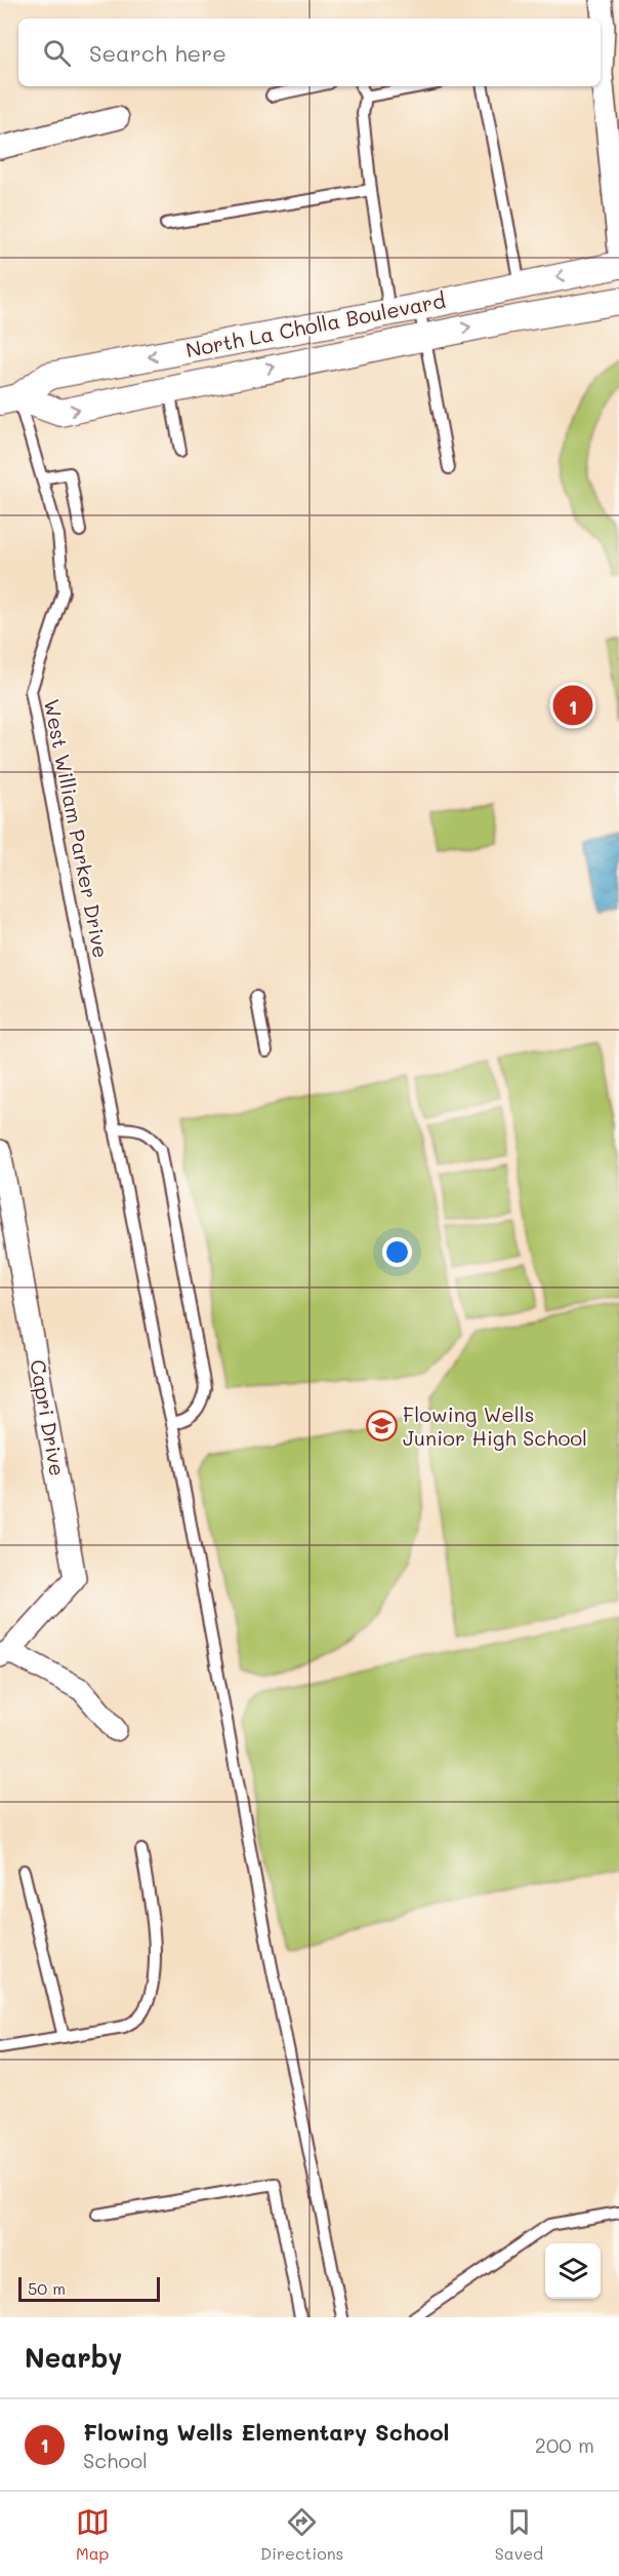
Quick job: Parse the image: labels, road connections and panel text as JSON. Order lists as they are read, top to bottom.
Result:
{
  "streets": {
    "street": ["North La Cholla Boulevard", "Capri Drive"],
    "lane": ["West William Parker Drive"]
  },
  "crossings": [
    ["North La Cholla Boulevard", "West William Parker Drive"]
  ],
  "places": {
    "school or university": ["Flowing Wells Junior High School"]
  },
  "scale_bar": "50 m",
  "page": {
    "search": "Search here",
    "pins": "1",
    "scale": "50 m",
    "heading": "Nearby",
    "list": [
      {
        "mark": "1",
        "name": "Flowing Wells Elementary School",
        "note": "School",
        "value": "200 m"
      }
    ],
    "nav": ["Map", "Directions", "Saved"]
  }
}
